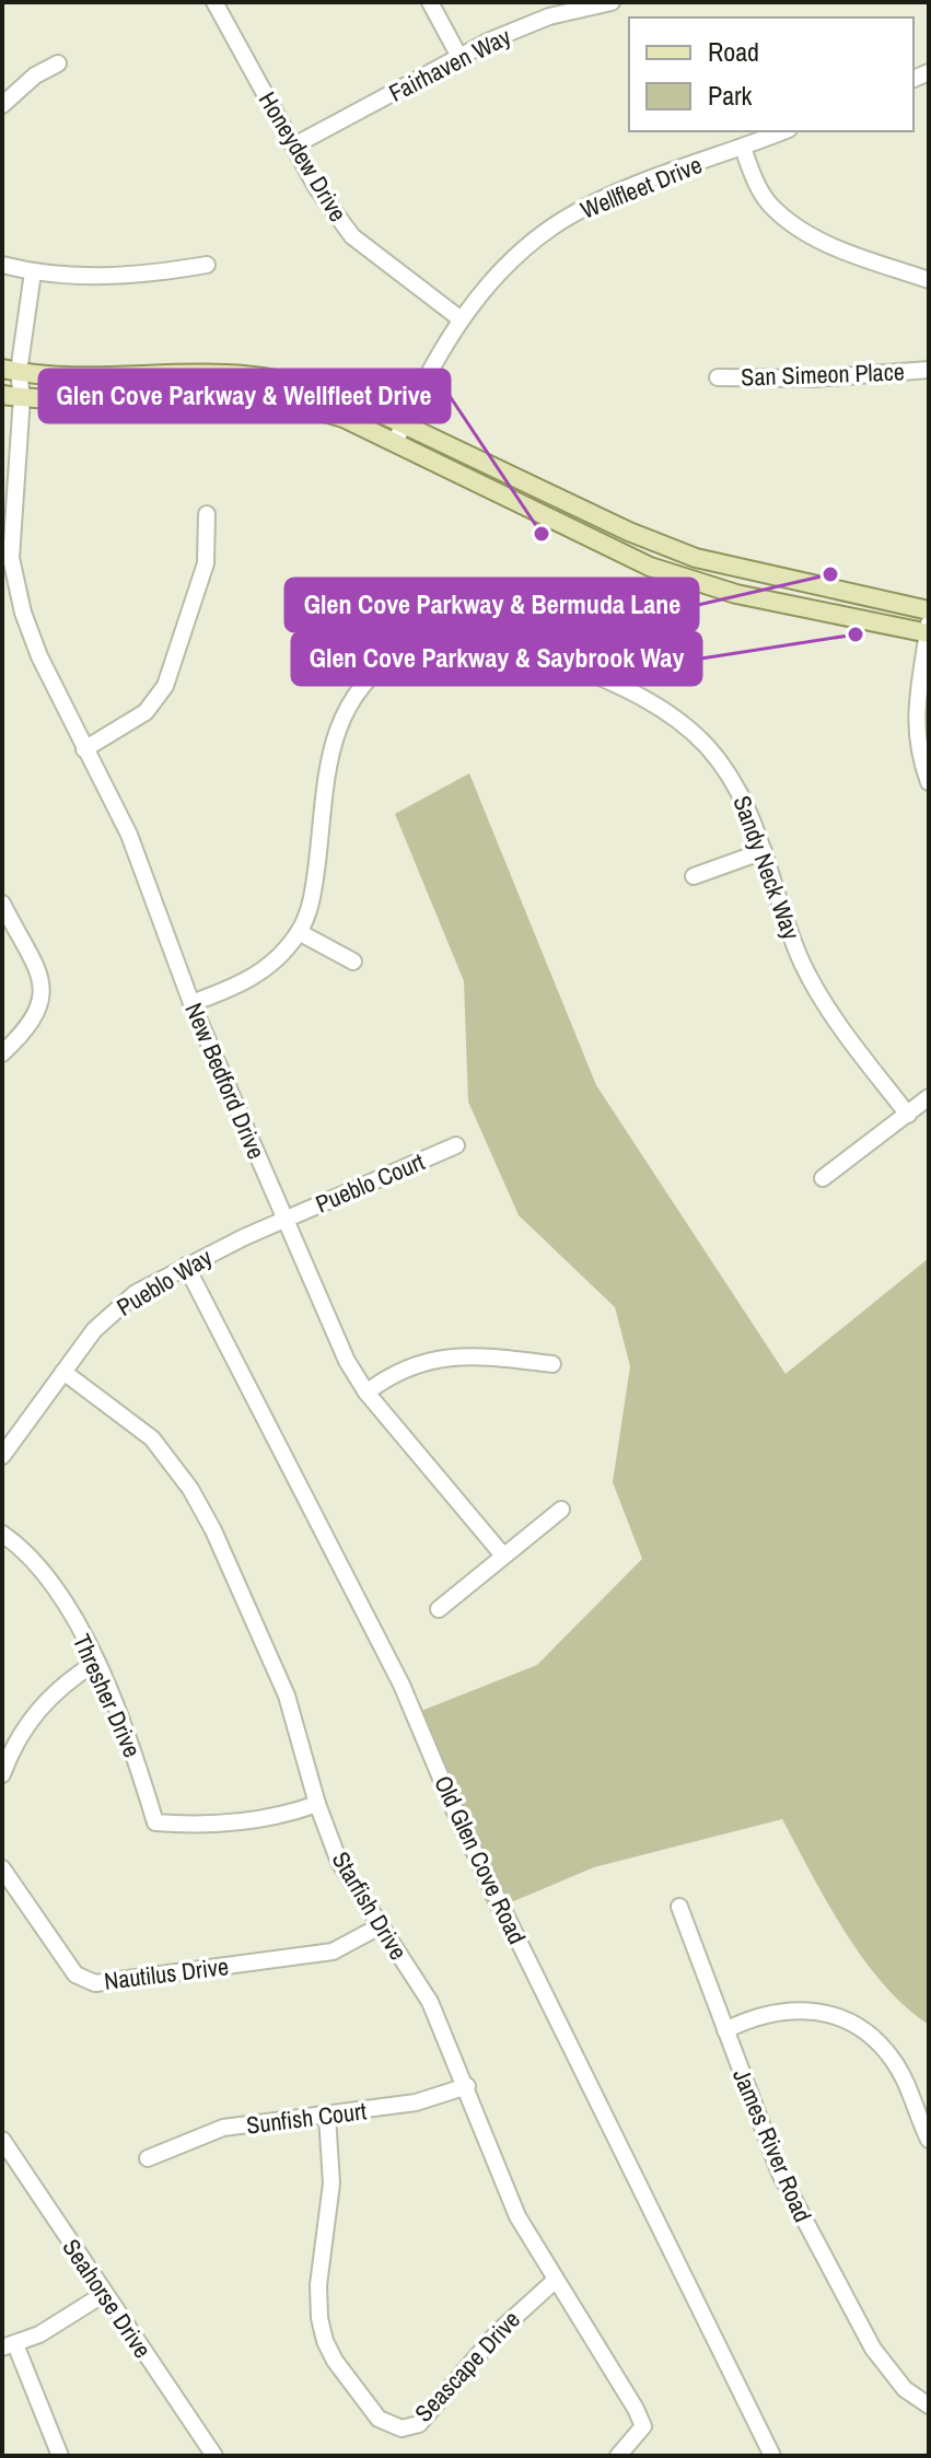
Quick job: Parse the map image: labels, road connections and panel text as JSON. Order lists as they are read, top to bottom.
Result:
{
  "streets": {
    "street": [
      "Fairhaven Way",
      "Honeydew Drive",
      "Wellfleet Drive",
      "San Simeon Place",
      "Sandy Neck Way",
      "New Bedford Drive",
      "Pueblo Court",
      "Pueblo Way",
      "Thresher Drive",
      "Old Glen Cove Road",
      "Starfish Drive",
      "Nautilus Drive",
      "Sunfish Court",
      "James River Road",
      "Seahorse Drive",
      "Seascape Drive"
    ]
  },
  "crossings": [
    ["Fairhaven Way", "Honeydew Drive"],
    ["Honeydew Drive", "Wellfleet Drive"],
    ["Sandy Neck Way", "New Bedford Drive"],
    ["New Bedford Drive", "Pueblo Court"],
    ["New Bedford Drive", "Pueblo Way"],
    ["Pueblo Court", "Pueblo Way"],
    ["Pueblo Way", "Old Glen Cove Road"],
    ["Pueblo Way", "Starfish Drive"],
    ["Thresher Drive", "Starfish Drive"],
    ["Starfish Drive", "Nautilus Drive"],
    ["Starfish Drive", "Sunfish Court"],
    ["Starfish Drive", "Seascape Drive"],
    ["Sunfish Court", "Seascape Drive"]
  ],
  "places": ["Glen Cove Parkway & Wellfleet Drive", "Glen Cove Parkway & Bermuda Lane", "Glen Cove Parkway & Saybrook Way"],
  "legend": ["Road", "Park"]
}
